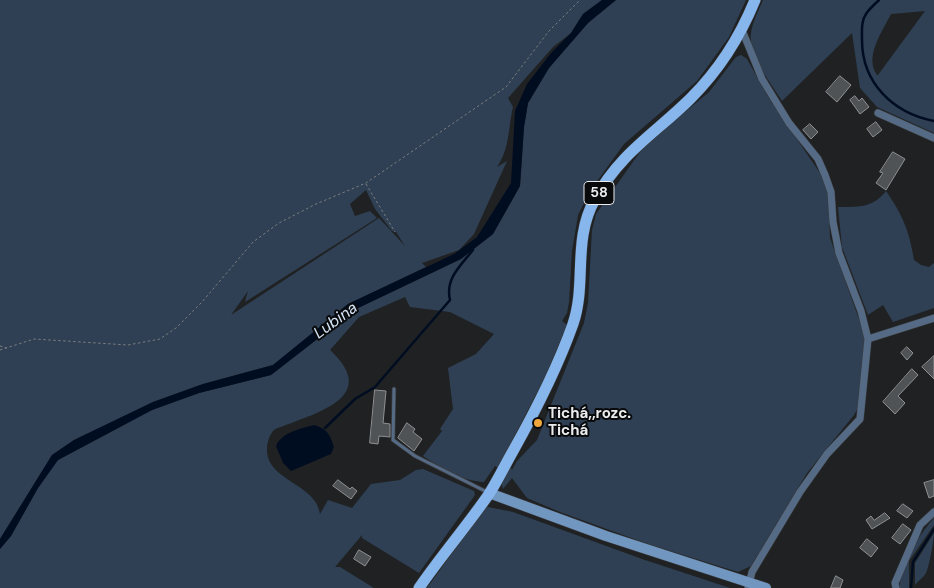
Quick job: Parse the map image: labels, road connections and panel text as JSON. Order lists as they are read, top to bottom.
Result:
{
  "streets": {
    "main road": ["58"]
  },
  "water": ["Lubina"],
  "places": ["Tichá,,rozc. Tichá"]
}
